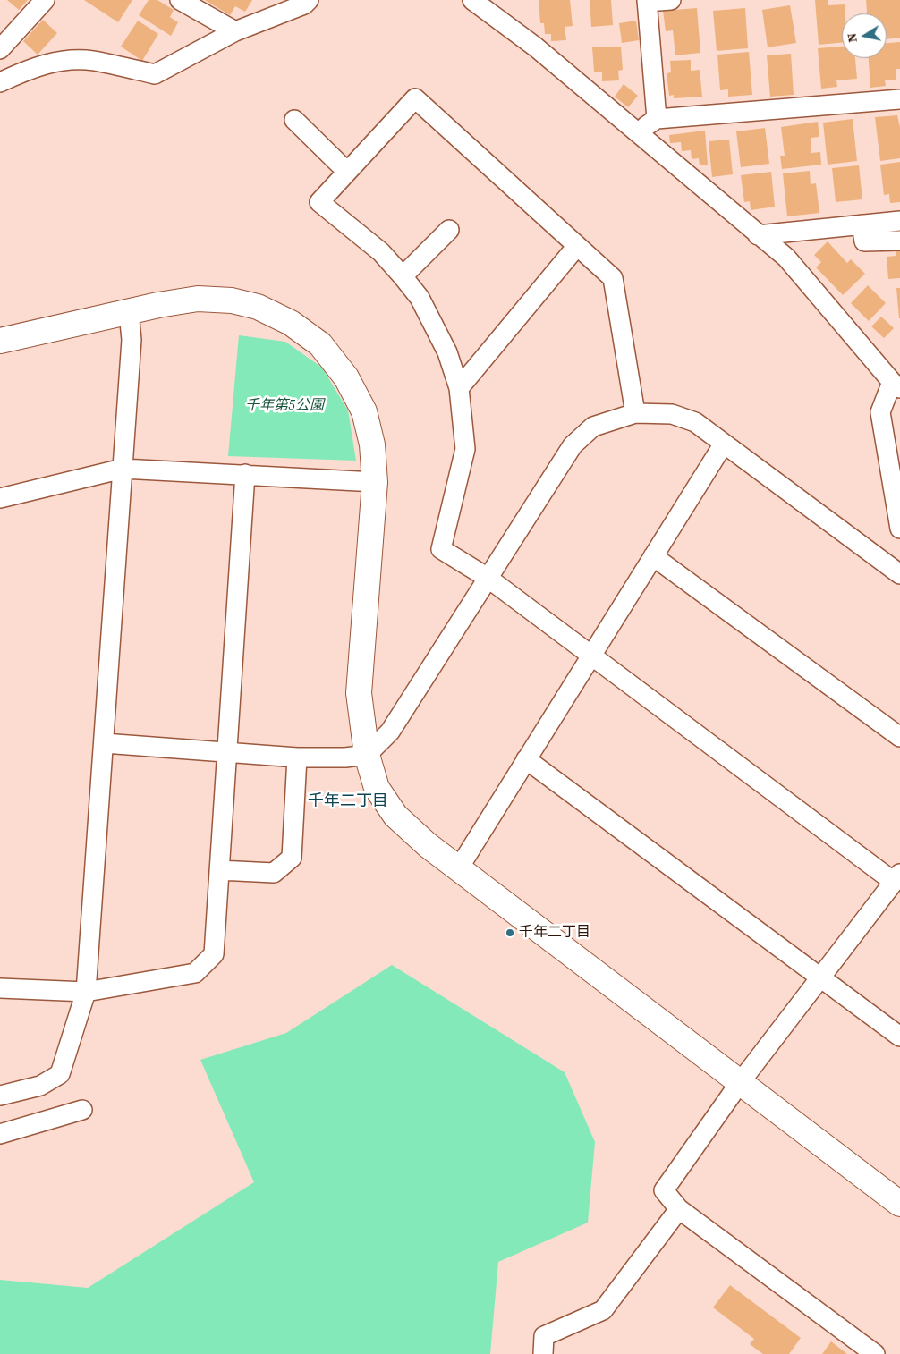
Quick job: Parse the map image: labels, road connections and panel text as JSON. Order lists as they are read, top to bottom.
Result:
{
  "districts": ["千年二丁目"],
  "parks": ["千年第5公園"],
  "places": ["千年二丁目"],
  "north": "left"
}
